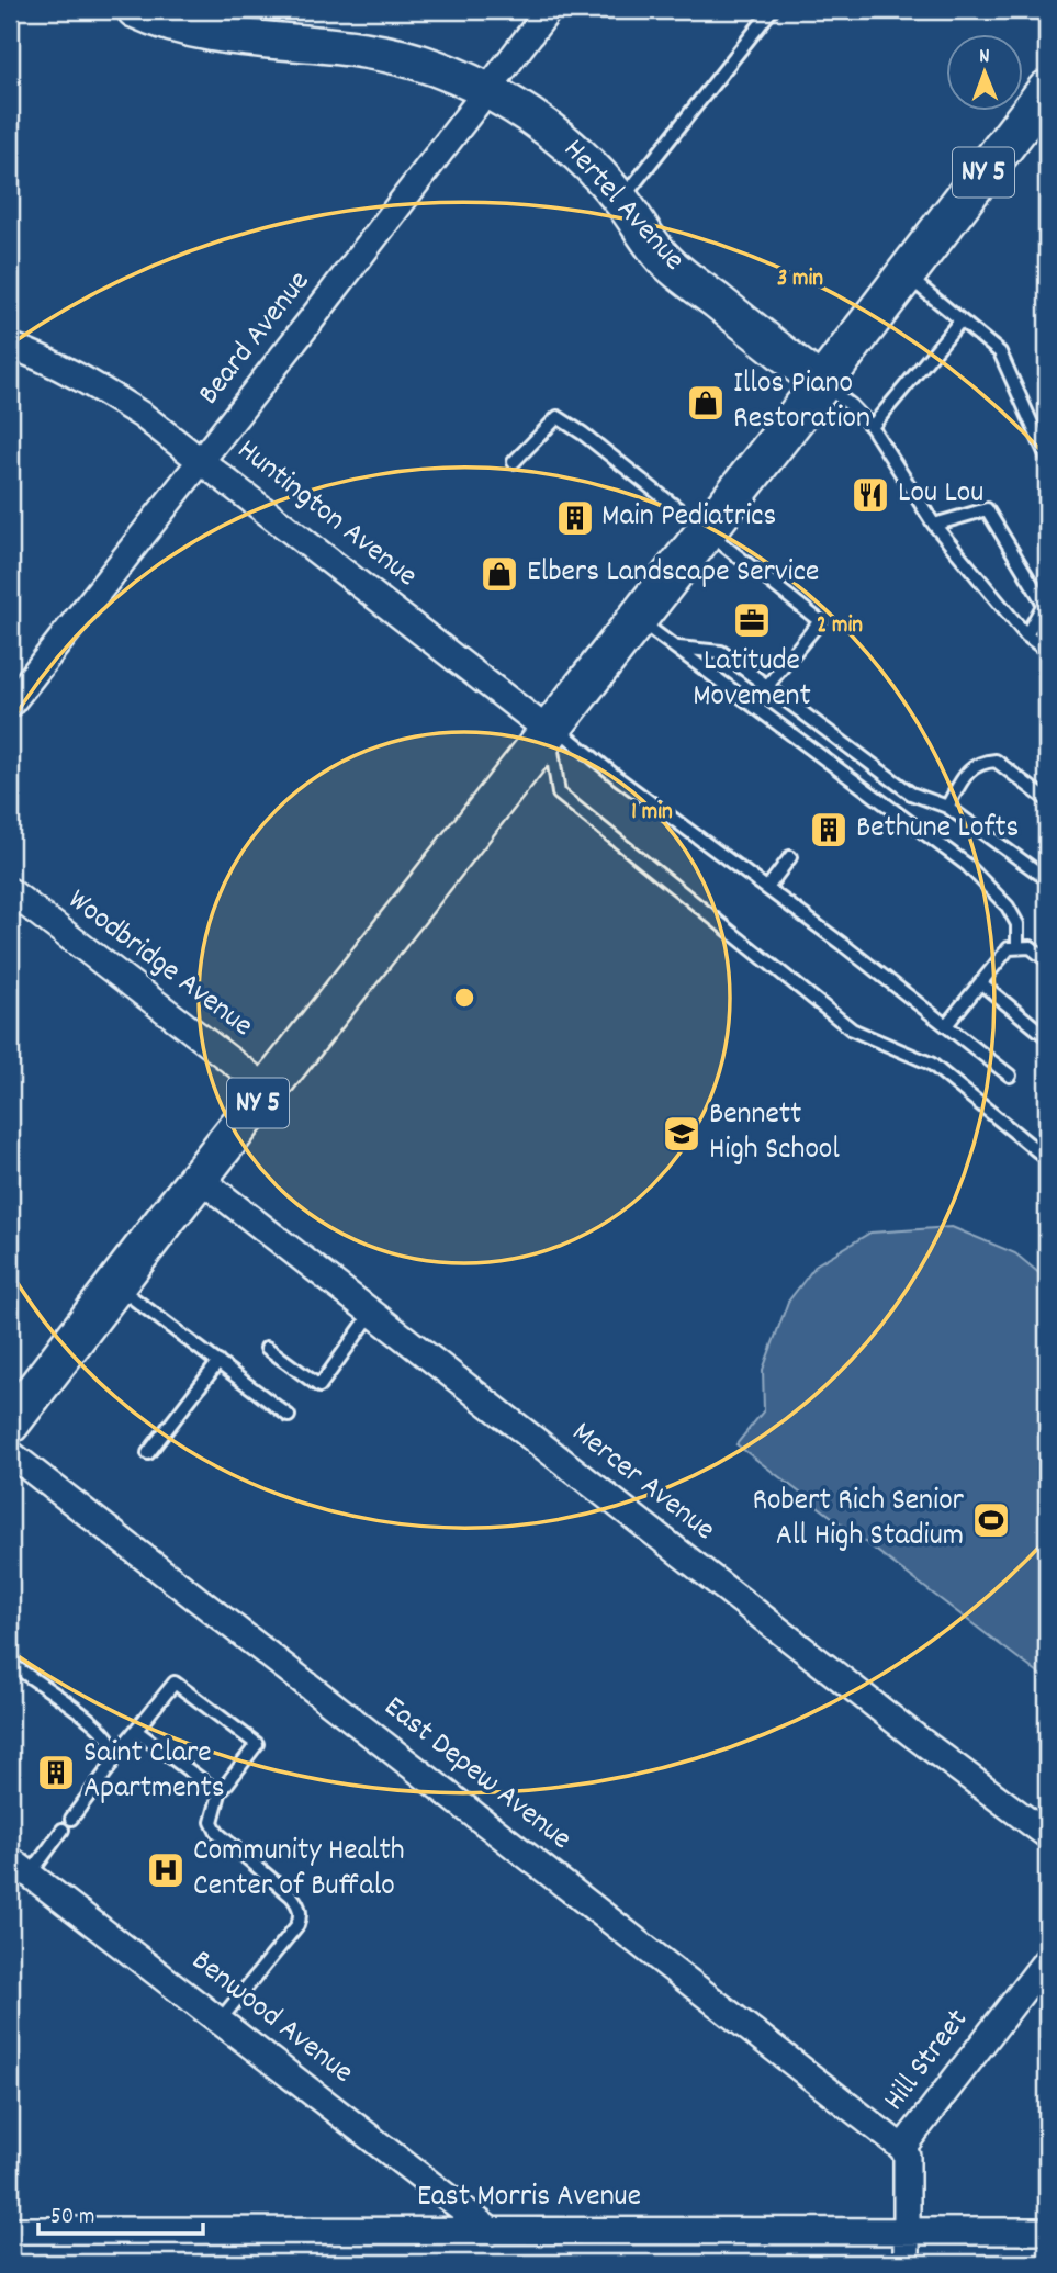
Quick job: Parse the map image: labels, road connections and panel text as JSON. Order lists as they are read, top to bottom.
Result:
{
  "streets": {
    "main road": ["NY 5"],
    "street": [
      "Hertel Avenue",
      "Beard Avenue",
      "Huntington Avenue",
      "Woodbridge Avenue",
      "Mercer Avenue",
      "East Depew Avenue",
      "Benwood Avenue",
      "Hill Street",
      "East Morris Avenue"
    ]
  },
  "crossings": [
    ["NY 5", "Hertel Avenue"],
    ["NY 5", "Huntington Avenue"],
    ["NY 5", "Woodbridge Avenue"],
    ["NY 5", "Mercer Avenue"],
    ["Hertel Avenue", "Beard Avenue"],
    ["Beard Avenue", "Huntington Avenue"],
    ["East Depew Avenue", "Hill Street"],
    ["Benwood Avenue", "East Morris Avenue"],
    ["Hill Street", "East Morris Avenue"]
  ],
  "places": {
    "shop": ["Illos Piano Restoration", "Elbers Landscape Service"],
    "restaurant": ["Lou Lou"],
    "building": ["Main Pediatrics", "Bethune Lofts", "Saint Clare Apartments"],
    "office": ["Latitude Movement"],
    "school or university": ["Bennett High School"],
    "sports": ["Robert Rich Senior All High Stadium"],
    "hospital": ["Community Health Center of Buffalo"]
  },
  "scale_bar": "50 m",
  "north": "top",
  "rings": ["3 min", "2 min", "1 min"]
}
